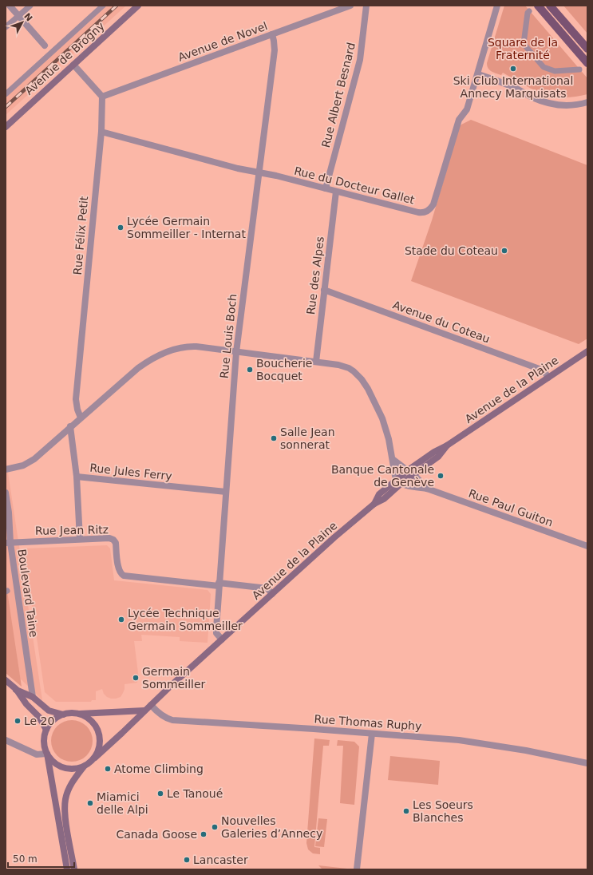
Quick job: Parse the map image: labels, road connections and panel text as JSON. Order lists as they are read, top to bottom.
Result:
{
  "streets": {
    "main road": ["Avenue de Brogny", "Avenue de la Plaine"],
    "street": [
      "Avenue de Novel",
      "Rue Albert Besnard",
      "Rue du Docteur Gallet",
      "Rue Félix Petit",
      "Rue des Alpes",
      "Avenue du Coteau",
      "Rue Louis Boch",
      "Rue Jules Ferry",
      "Rue Paul Guiton",
      "Rue Jean Ritz",
      "Boulevard Taine",
      "Rue Thomas Ruphy"
    ]
  },
  "crossings": [
    ["Avenue de Novel", "Rue Félix Petit"],
    ["Avenue de Novel", "Rue Louis Boch"],
    ["Rue Albert Besnard", "Rue du Docteur Gallet"],
    ["Rue du Docteur Gallet", "Rue Félix Petit"],
    ["Rue du Docteur Gallet", "Rue des Alpes"],
    ["Rue du Docteur Gallet", "Rue Louis Boch"],
    ["Rue des Alpes", "Avenue du Coteau"],
    ["Avenue du Coteau", "Avenue de la Plaine"],
    ["Rue Louis Boch", "Avenue de la Plaine"],
    ["Rue Louis Boch", "Rue Jules Ferry"],
    ["Rue Louis Boch", "Rue Jean Ritz"],
    ["Avenue de la Plaine", "Rue Paul Guiton"],
    ["Avenue de la Plaine", "Rue Jean Ritz"],
    ["Avenue de la Plaine", "Rue Thomas Ruphy"],
    ["Rue Jules Ferry", "Rue Jean Ritz"],
    ["Rue Jean Ritz", "Boulevard Taine"]
  ],
  "parks": ["Square de la Fraternité"],
  "places": [
    "Ski Club International Annecy Marquisats",
    "Lycée Germain Sommeiller - Internat",
    "Stade du Coteau",
    "Boucherie Bocquet",
    "Salle Jean sonnerat",
    "Banque Cantonale de Genève",
    "Lycée Technique Germain Sommeiller",
    "Germain Sommeiller",
    "Le 20",
    "Atome Climbing",
    "Le Tanoué",
    "Miamici delle Alpi",
    "Les Soeurs Blanches",
    "Nouvelles Galeries d’Annecy",
    "Canada Goose",
    "Lancaster"
  ],
  "scale_bar": "50 m",
  "north": "top right"
}
